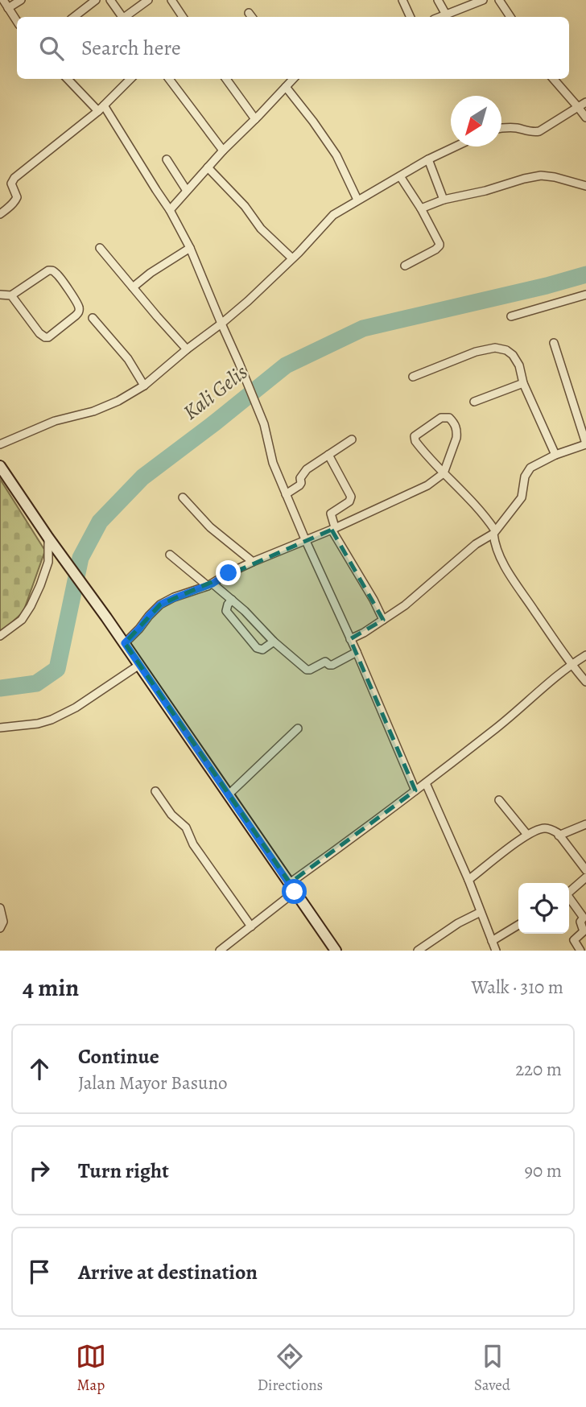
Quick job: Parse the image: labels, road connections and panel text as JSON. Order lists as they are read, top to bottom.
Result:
{
  "water": ["Kali Gelis"],
  "north": "bottom left",
  "page": {
    "search": "Search here",
    "heading": ["4 min", "Walk · 310 m"],
    "list": [
      ["Continue", "Jalan Mayor Basuno", "220 m"],
      ["Turn right", "90 m"],
      "Arrive at destination"
    ],
    "nav": ["Map", "Directions", "Saved"]
  }
}
